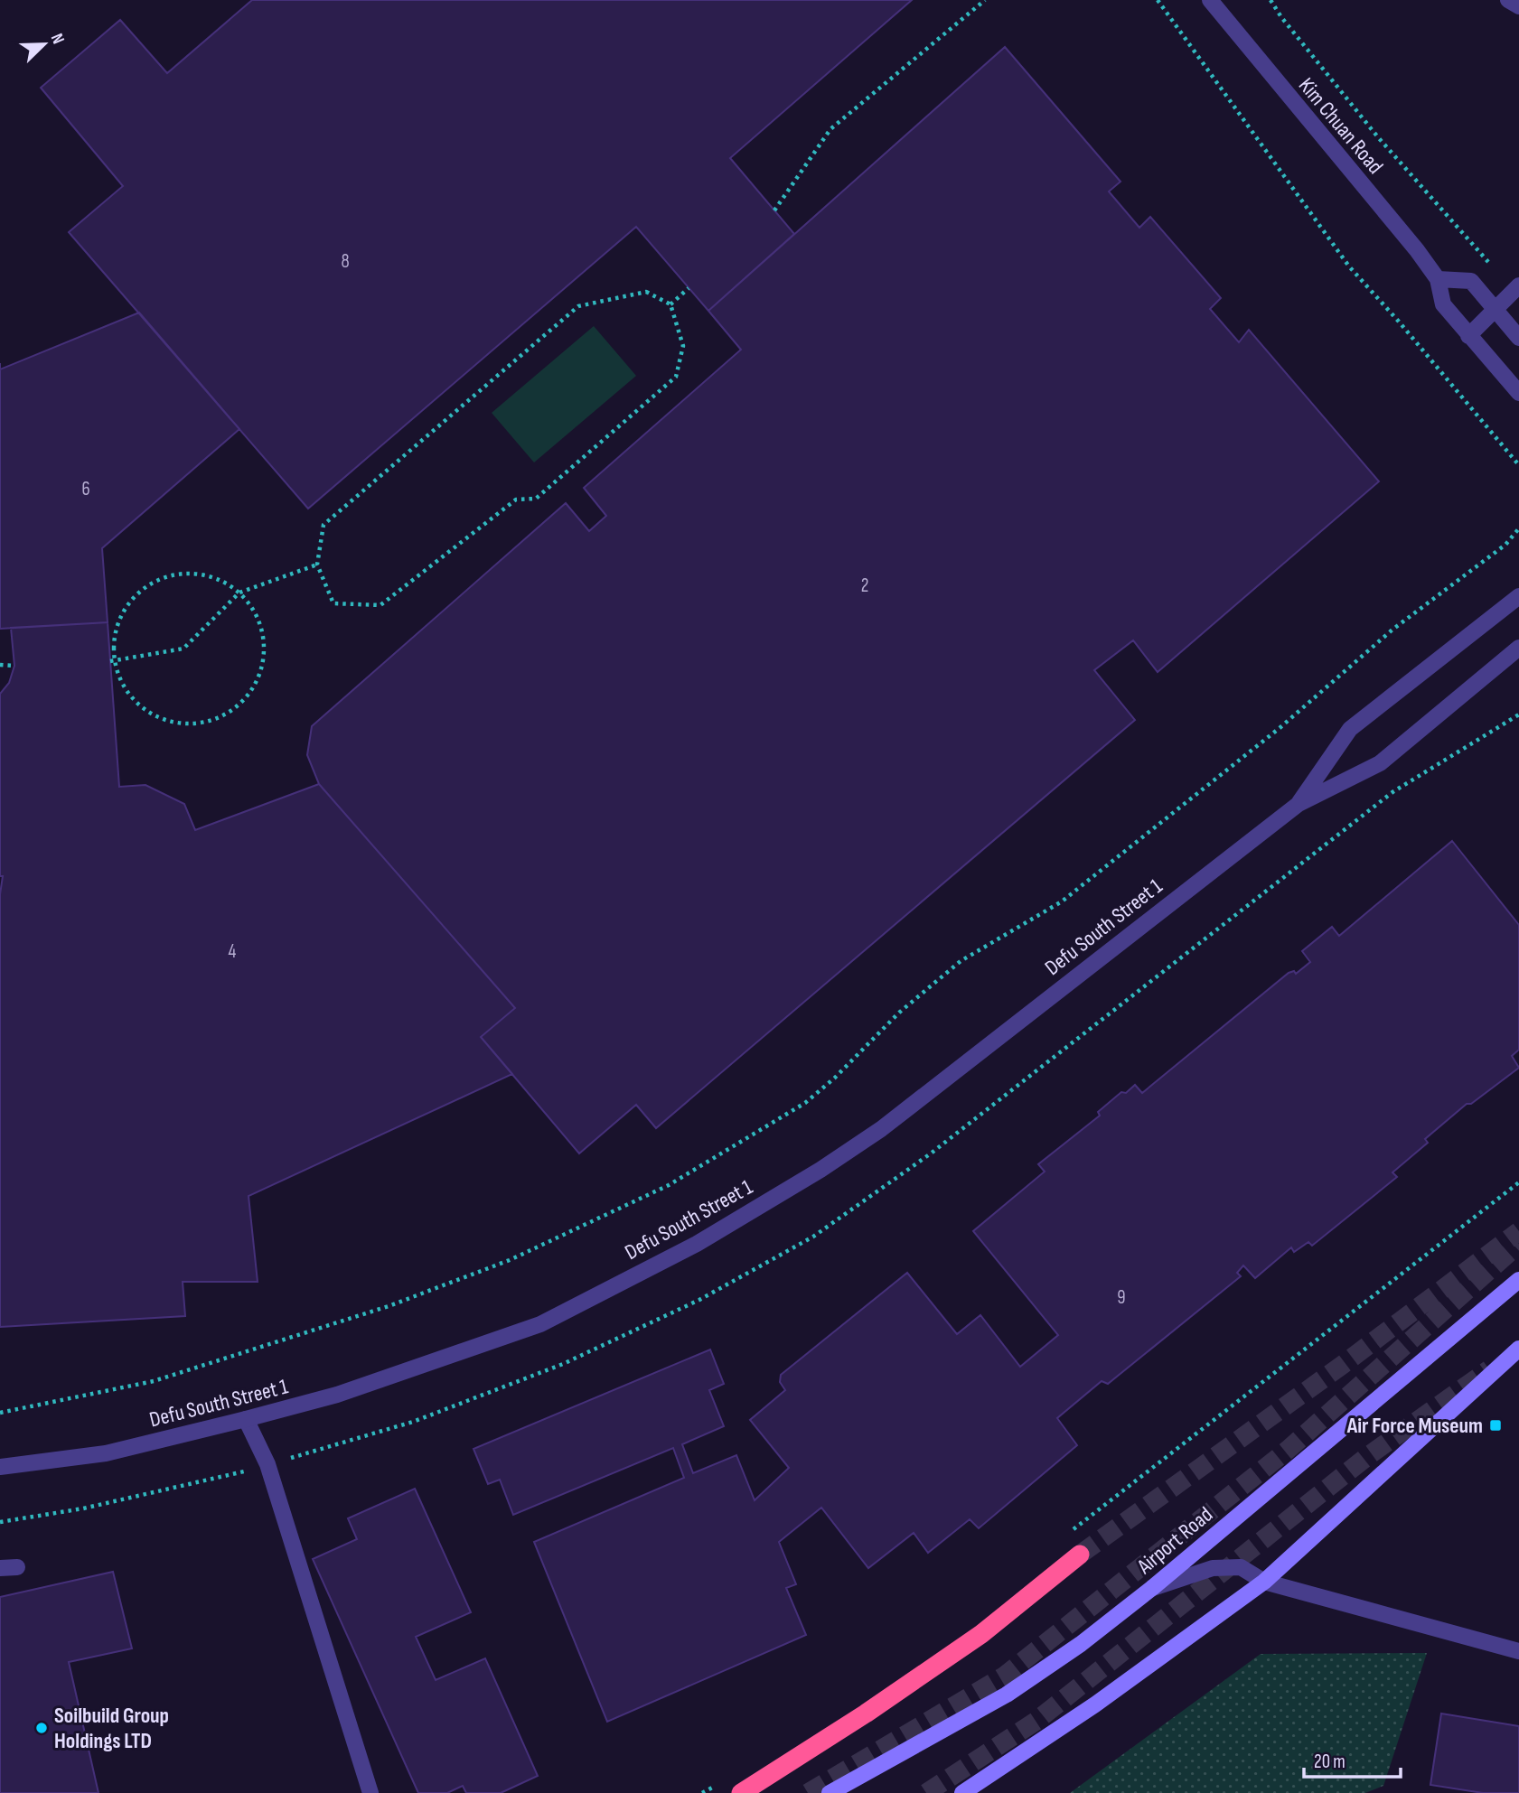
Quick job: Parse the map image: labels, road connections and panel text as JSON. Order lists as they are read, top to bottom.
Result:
{
  "streets": {
    "main road": ["Airport Road"],
    "street": ["Kim Chuan Road", "Defu South Street 1"]
  },
  "places": {
    "transit": ["Air Force Museum"],
    "other": ["Soilbuild Group Holdings LTD"]
  },
  "house_numbers": [
    "8",
    "6",
    "2",
    "4",
    "9"
  ],
  "scale_bar": "20 m",
  "north": "top right"
}
